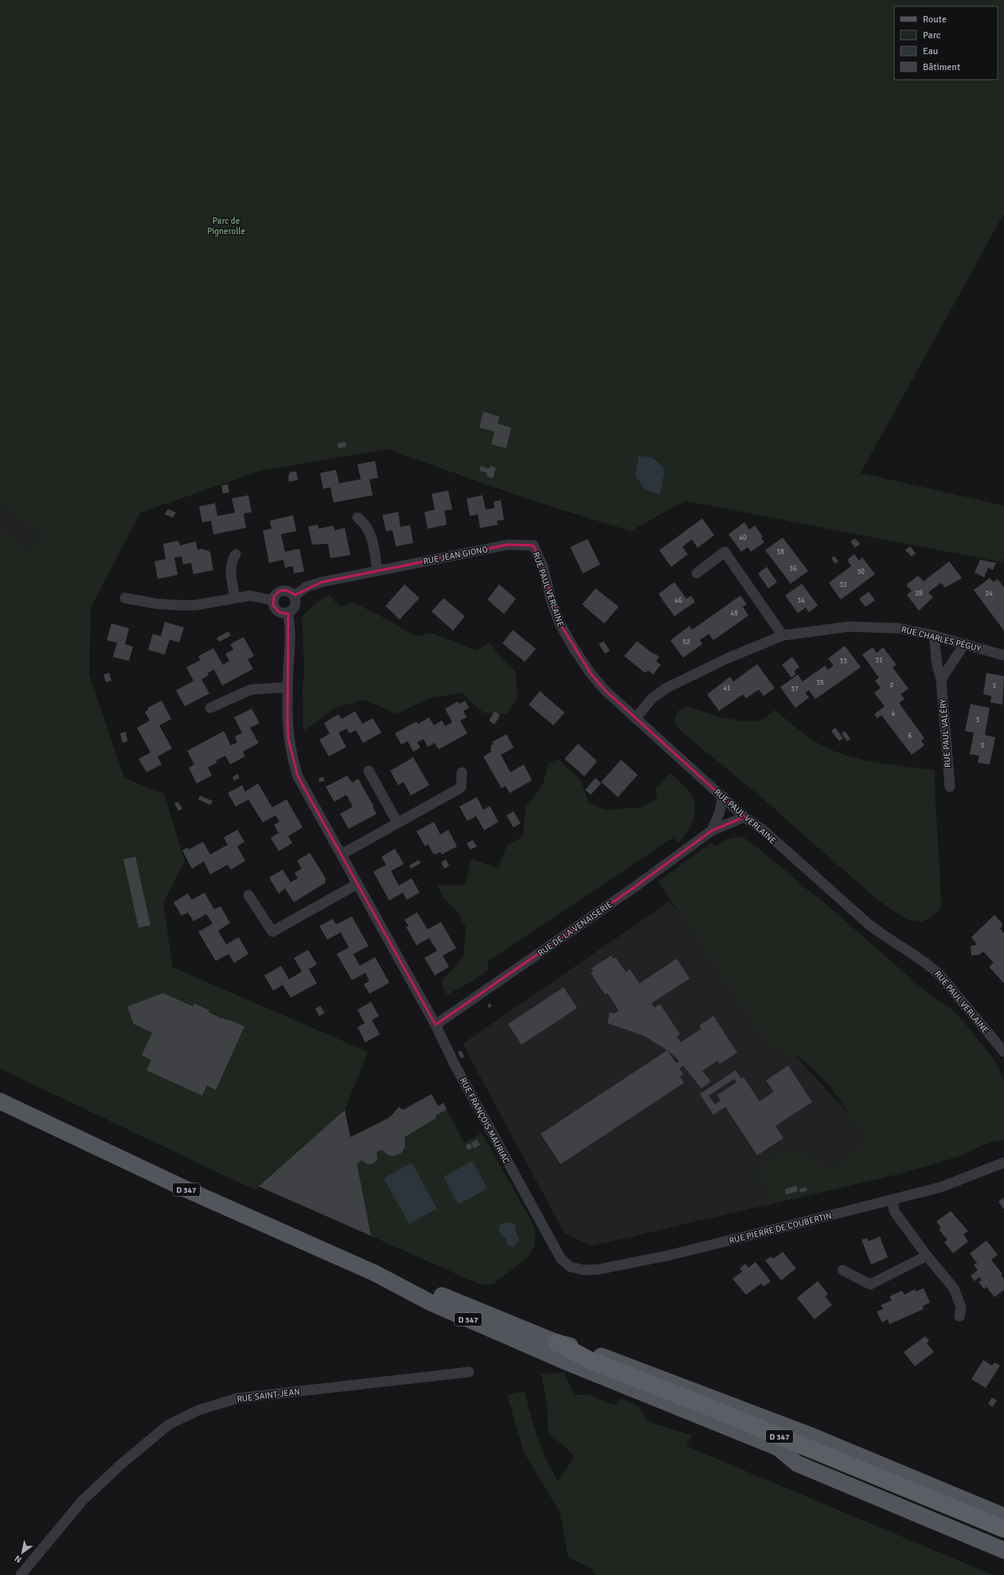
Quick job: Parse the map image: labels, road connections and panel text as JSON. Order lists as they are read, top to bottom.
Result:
{
  "streets": {
    "highway": ["D 347"],
    "street": [
      "RUE JEAN GIONO",
      "RUE PAUL VERLAINE",
      "RUE CHARLES PÉGUY",
      "RUE PAUL VALÉRY",
      "RUE DE LA VENAISERIE",
      "RUE FRANÇOIS MAURIAC",
      "RUE PIERRE DE COUBERTIN",
      "RUE SAINT-JEAN"
    ]
  },
  "crossings": [
    ["RUE JEAN GIONO", "RUE PAUL VERLAINE"],
    ["RUE JEAN GIONO", "RUE FRANÇOIS MAURIAC"],
    ["RUE PAUL VERLAINE", "RUE CHARLES PÉGUY"],
    ["RUE PAUL VERLAINE", "RUE DE LA VENAISERIE"],
    ["RUE CHARLES PÉGUY", "RUE PAUL VALÉRY"],
    ["RUE DE LA VENAISERIE", "RUE FRANÇOIS MAURIAC"],
    ["RUE FRANÇOIS MAURIAC", "RUE PIERRE DE COUBERTIN"]
  ],
  "parks": ["Parc de Pignerolle"],
  "house_numbers": [
    "40",
    "38",
    "36",
    "30",
    "32",
    "28",
    "24",
    "46",
    "34",
    "48",
    "52",
    "31",
    "33",
    "35",
    "2",
    "1",
    "41",
    "37",
    "4",
    "3",
    "6",
    "5"
  ],
  "legend": [
    "Route",
    "Parc",
    "Eau",
    "Bâtiment"
  ],
  "north": "bottom left"
}
